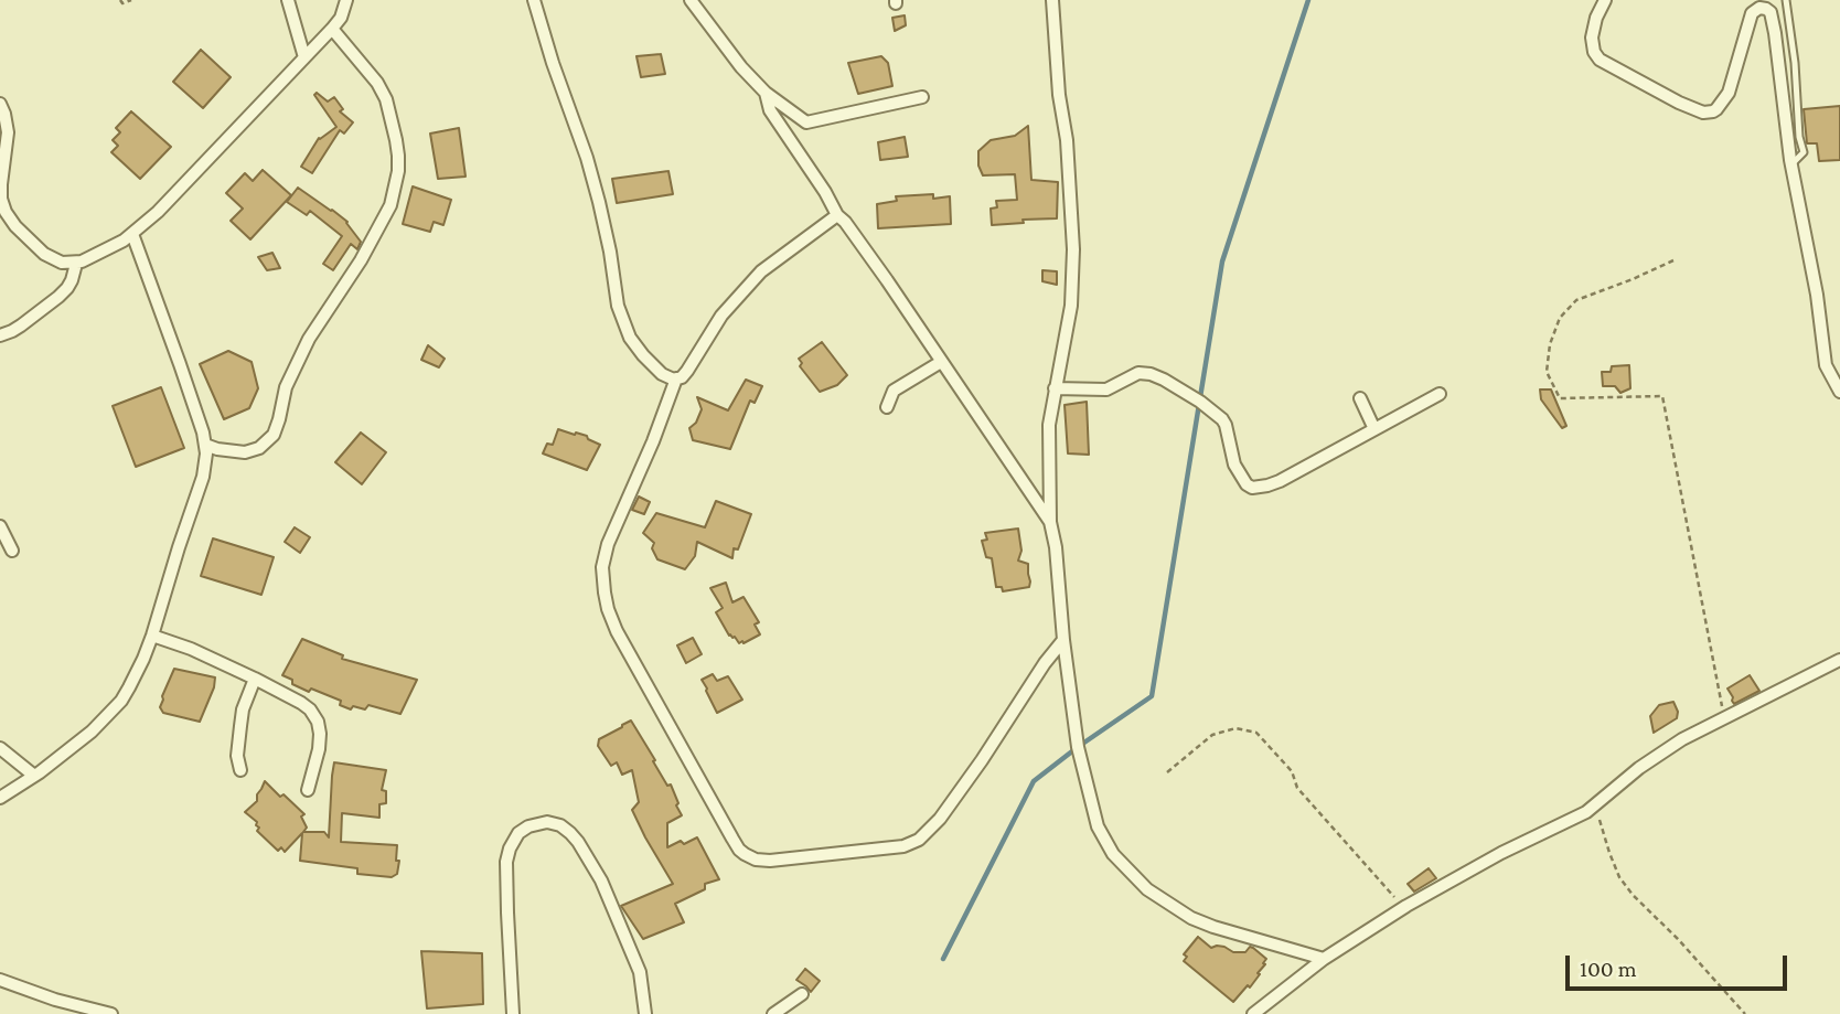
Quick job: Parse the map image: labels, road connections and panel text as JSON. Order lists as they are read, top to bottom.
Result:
{
  "scale_bar": "100 m"
}
